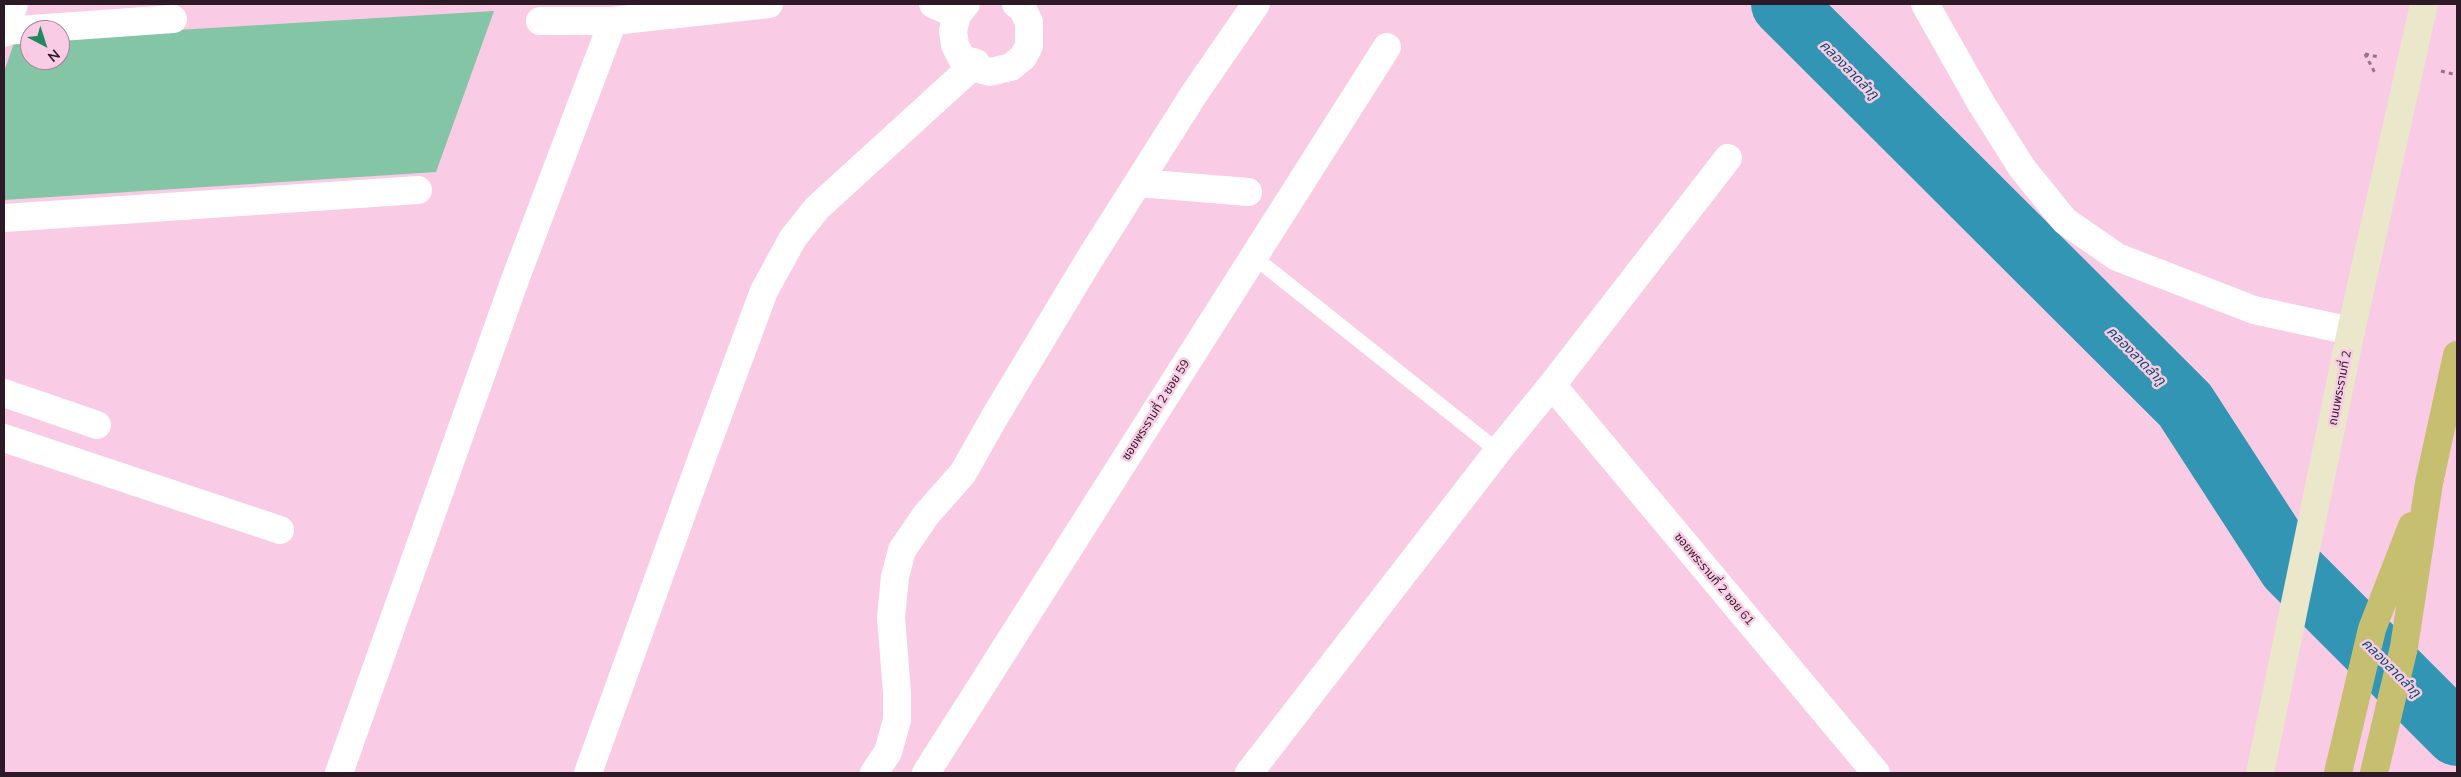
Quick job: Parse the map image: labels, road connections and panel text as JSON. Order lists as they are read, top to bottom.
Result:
{
  "streets": {
    "main road": ["ถนนพระรามที่ 2"],
    "street": ["ซอยพระรามที่ 2 ซอย 59", "ซอยพระรามที่ 2 ซอย 61"]
  },
  "water": ["คลองลาดลำภู"],
  "north": "bottom right"
}
